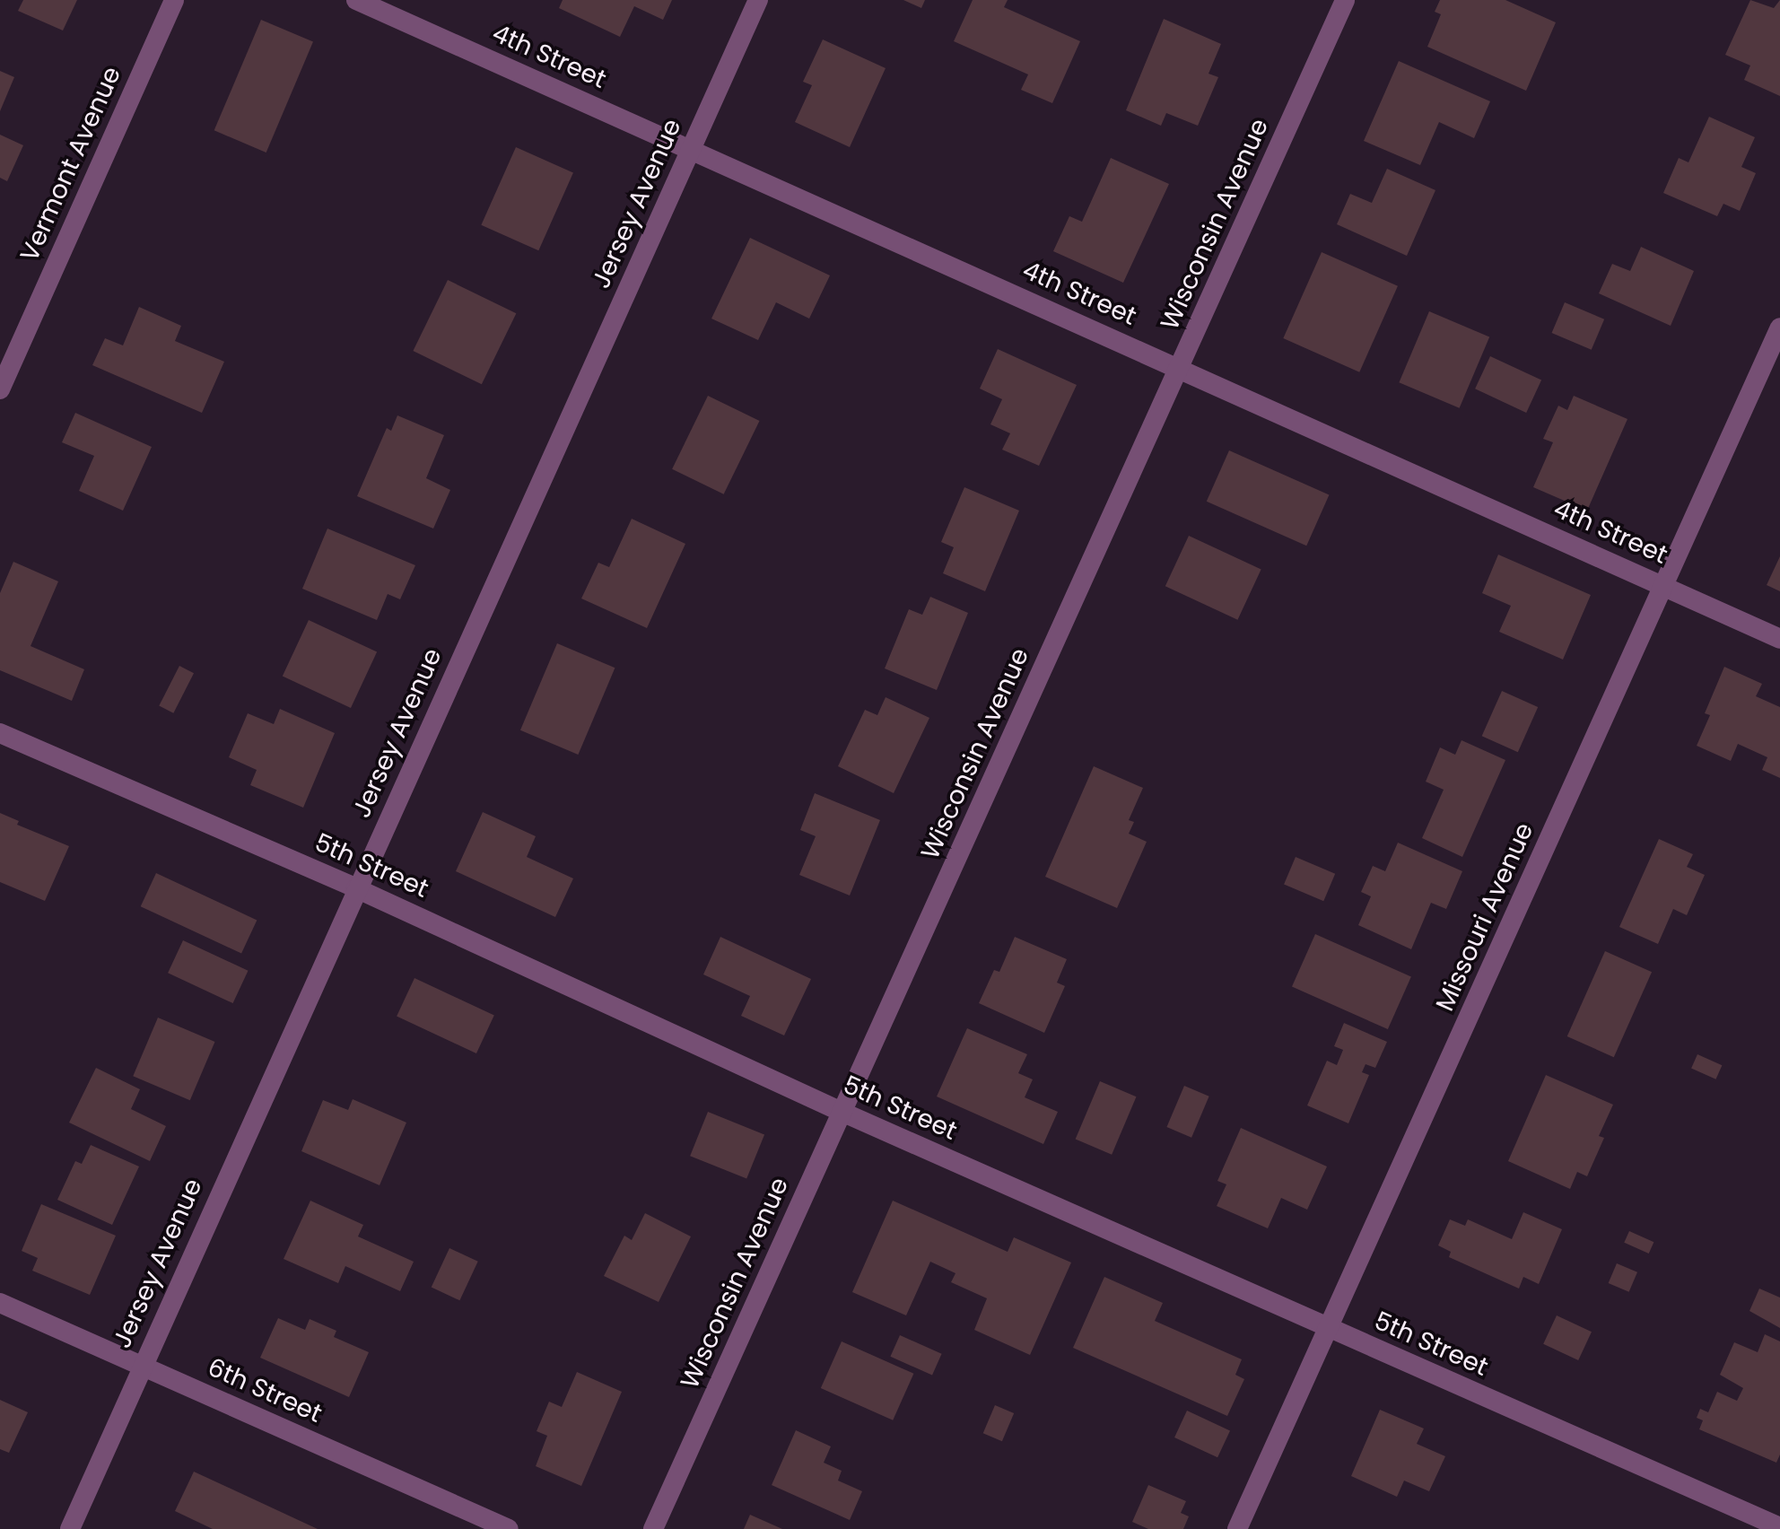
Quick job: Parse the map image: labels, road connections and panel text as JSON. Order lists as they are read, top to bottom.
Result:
{
  "streets": {
    "street": [
      "4th Street",
      "Vermont Avenue",
      "Jersey Avenue",
      "Wisconsin Avenue",
      "5th Street",
      "Missouri Avenue",
      "6th Street"
    ]
  },
  "crossings": [
    ["4th Street", "Jersey Avenue"],
    ["4th Street", "Wisconsin Avenue"],
    ["4th Street", "Missouri Avenue"],
    ["Jersey Avenue", "5th Street"],
    ["Jersey Avenue", "6th Street"],
    ["Wisconsin Avenue", "5th Street"],
    ["5th Street", "Missouri Avenue"]
  ]
}
